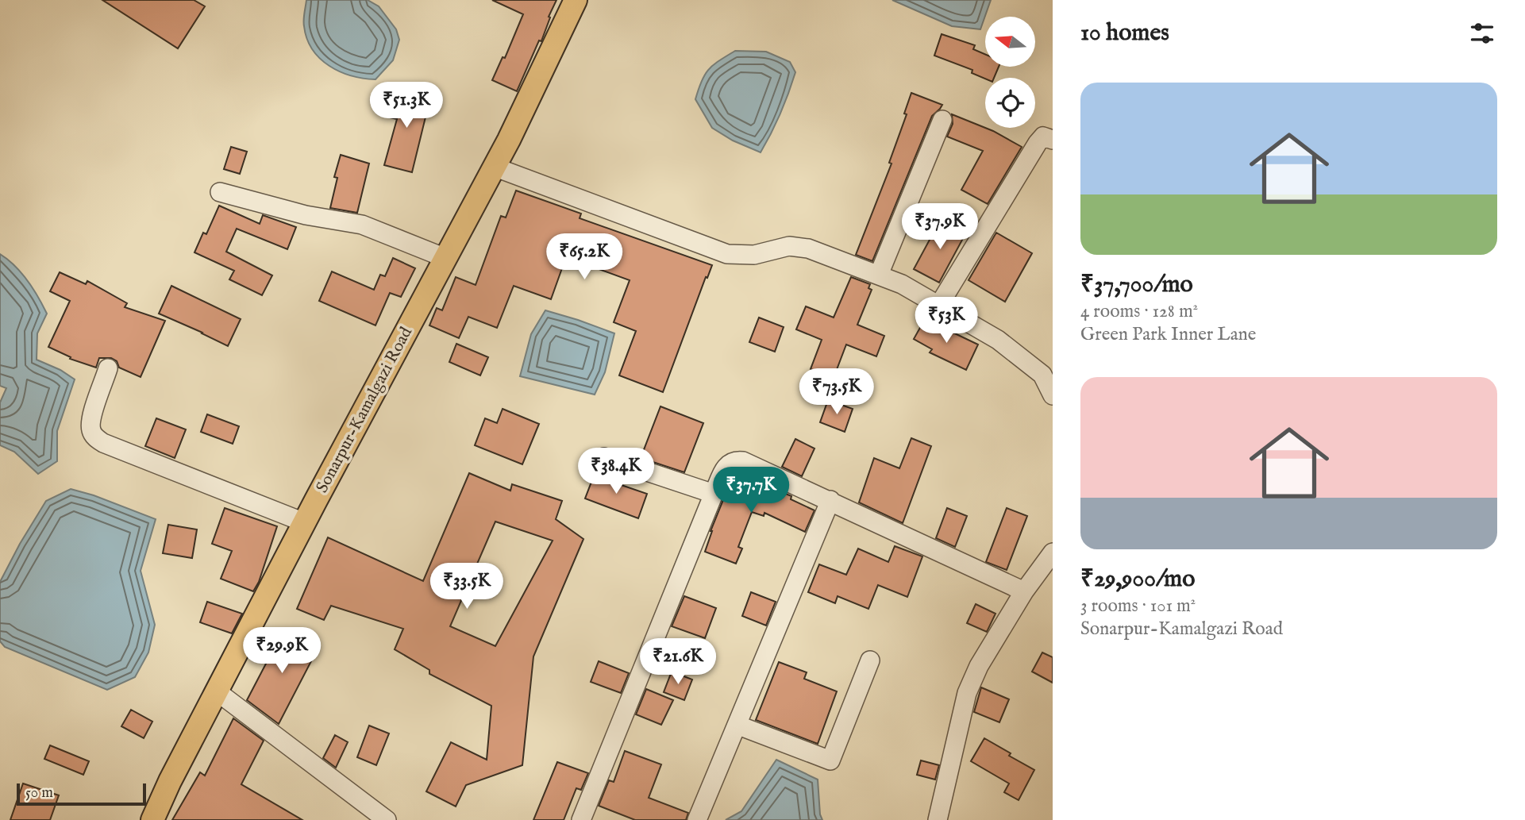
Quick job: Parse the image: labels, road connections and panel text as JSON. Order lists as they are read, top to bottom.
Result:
{
  "streets": {
    "main road": ["Sonarpur-Kamalgazi Road"]
  },
  "scale_bar": "50 m",
  "north": "left",
  "page": {
    "heading": "10 homes",
    "list": [
      {
        "name": "₹37,700/mo",
        "note": "4 rooms · 128 m² · Green Park Inner Lane"
      },
      {
        "name": "₹29,900/mo",
        "note": "3 rooms · 101 m² · Sonarpur-Kamalgazi Road"
      }
    ],
    "price": [
      "₹51.3K",
      "₹37.9K",
      "₹65.2K",
      "₹53K",
      "₹73.5K",
      "₹38.4K",
      "₹37.7K",
      "₹33.5K",
      "₹29.9K",
      "₹21.6K"
    ],
    "scale": "50 m"
  }
}
